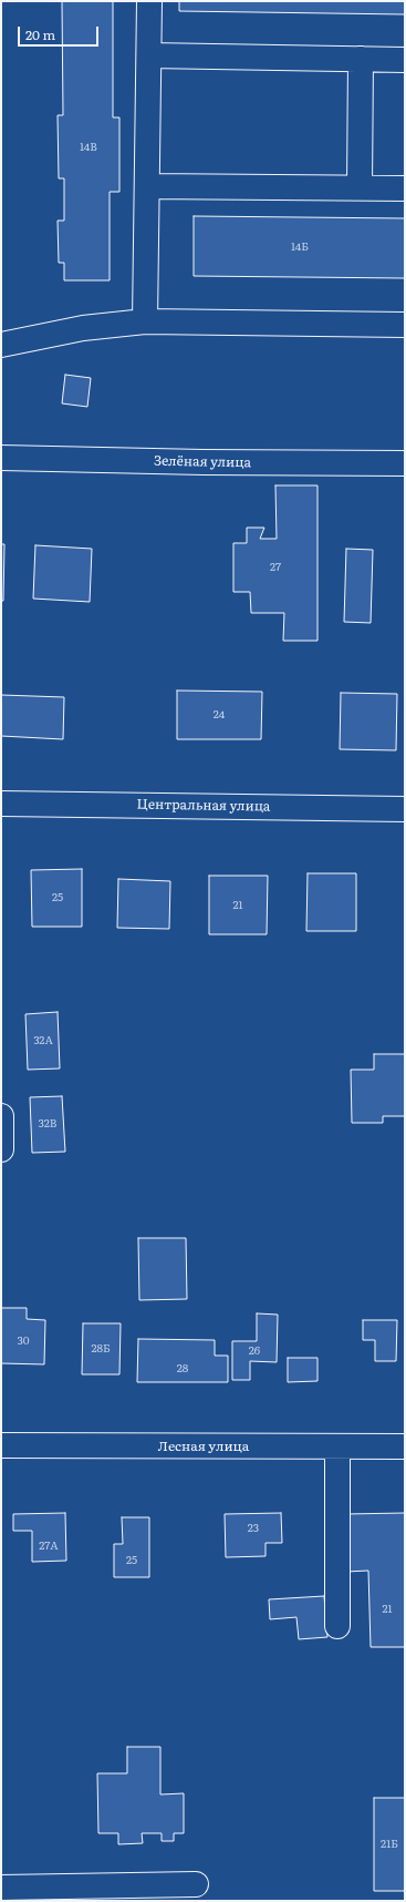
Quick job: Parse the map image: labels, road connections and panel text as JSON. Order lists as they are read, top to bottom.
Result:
{
  "streets": {
    "street": ["Зелёная улица", "Центральная улица", "Лесная улица"]
  },
  "house_numbers": [
    "14В",
    "14Б",
    "27",
    "24",
    "25",
    "21",
    "32А",
    "32В",
    "30",
    "28Б",
    "26",
    "28",
    "23",
    "27А",
    "25",
    "21",
    "21Б"
  ],
  "scale_bar": "20 m"
}
